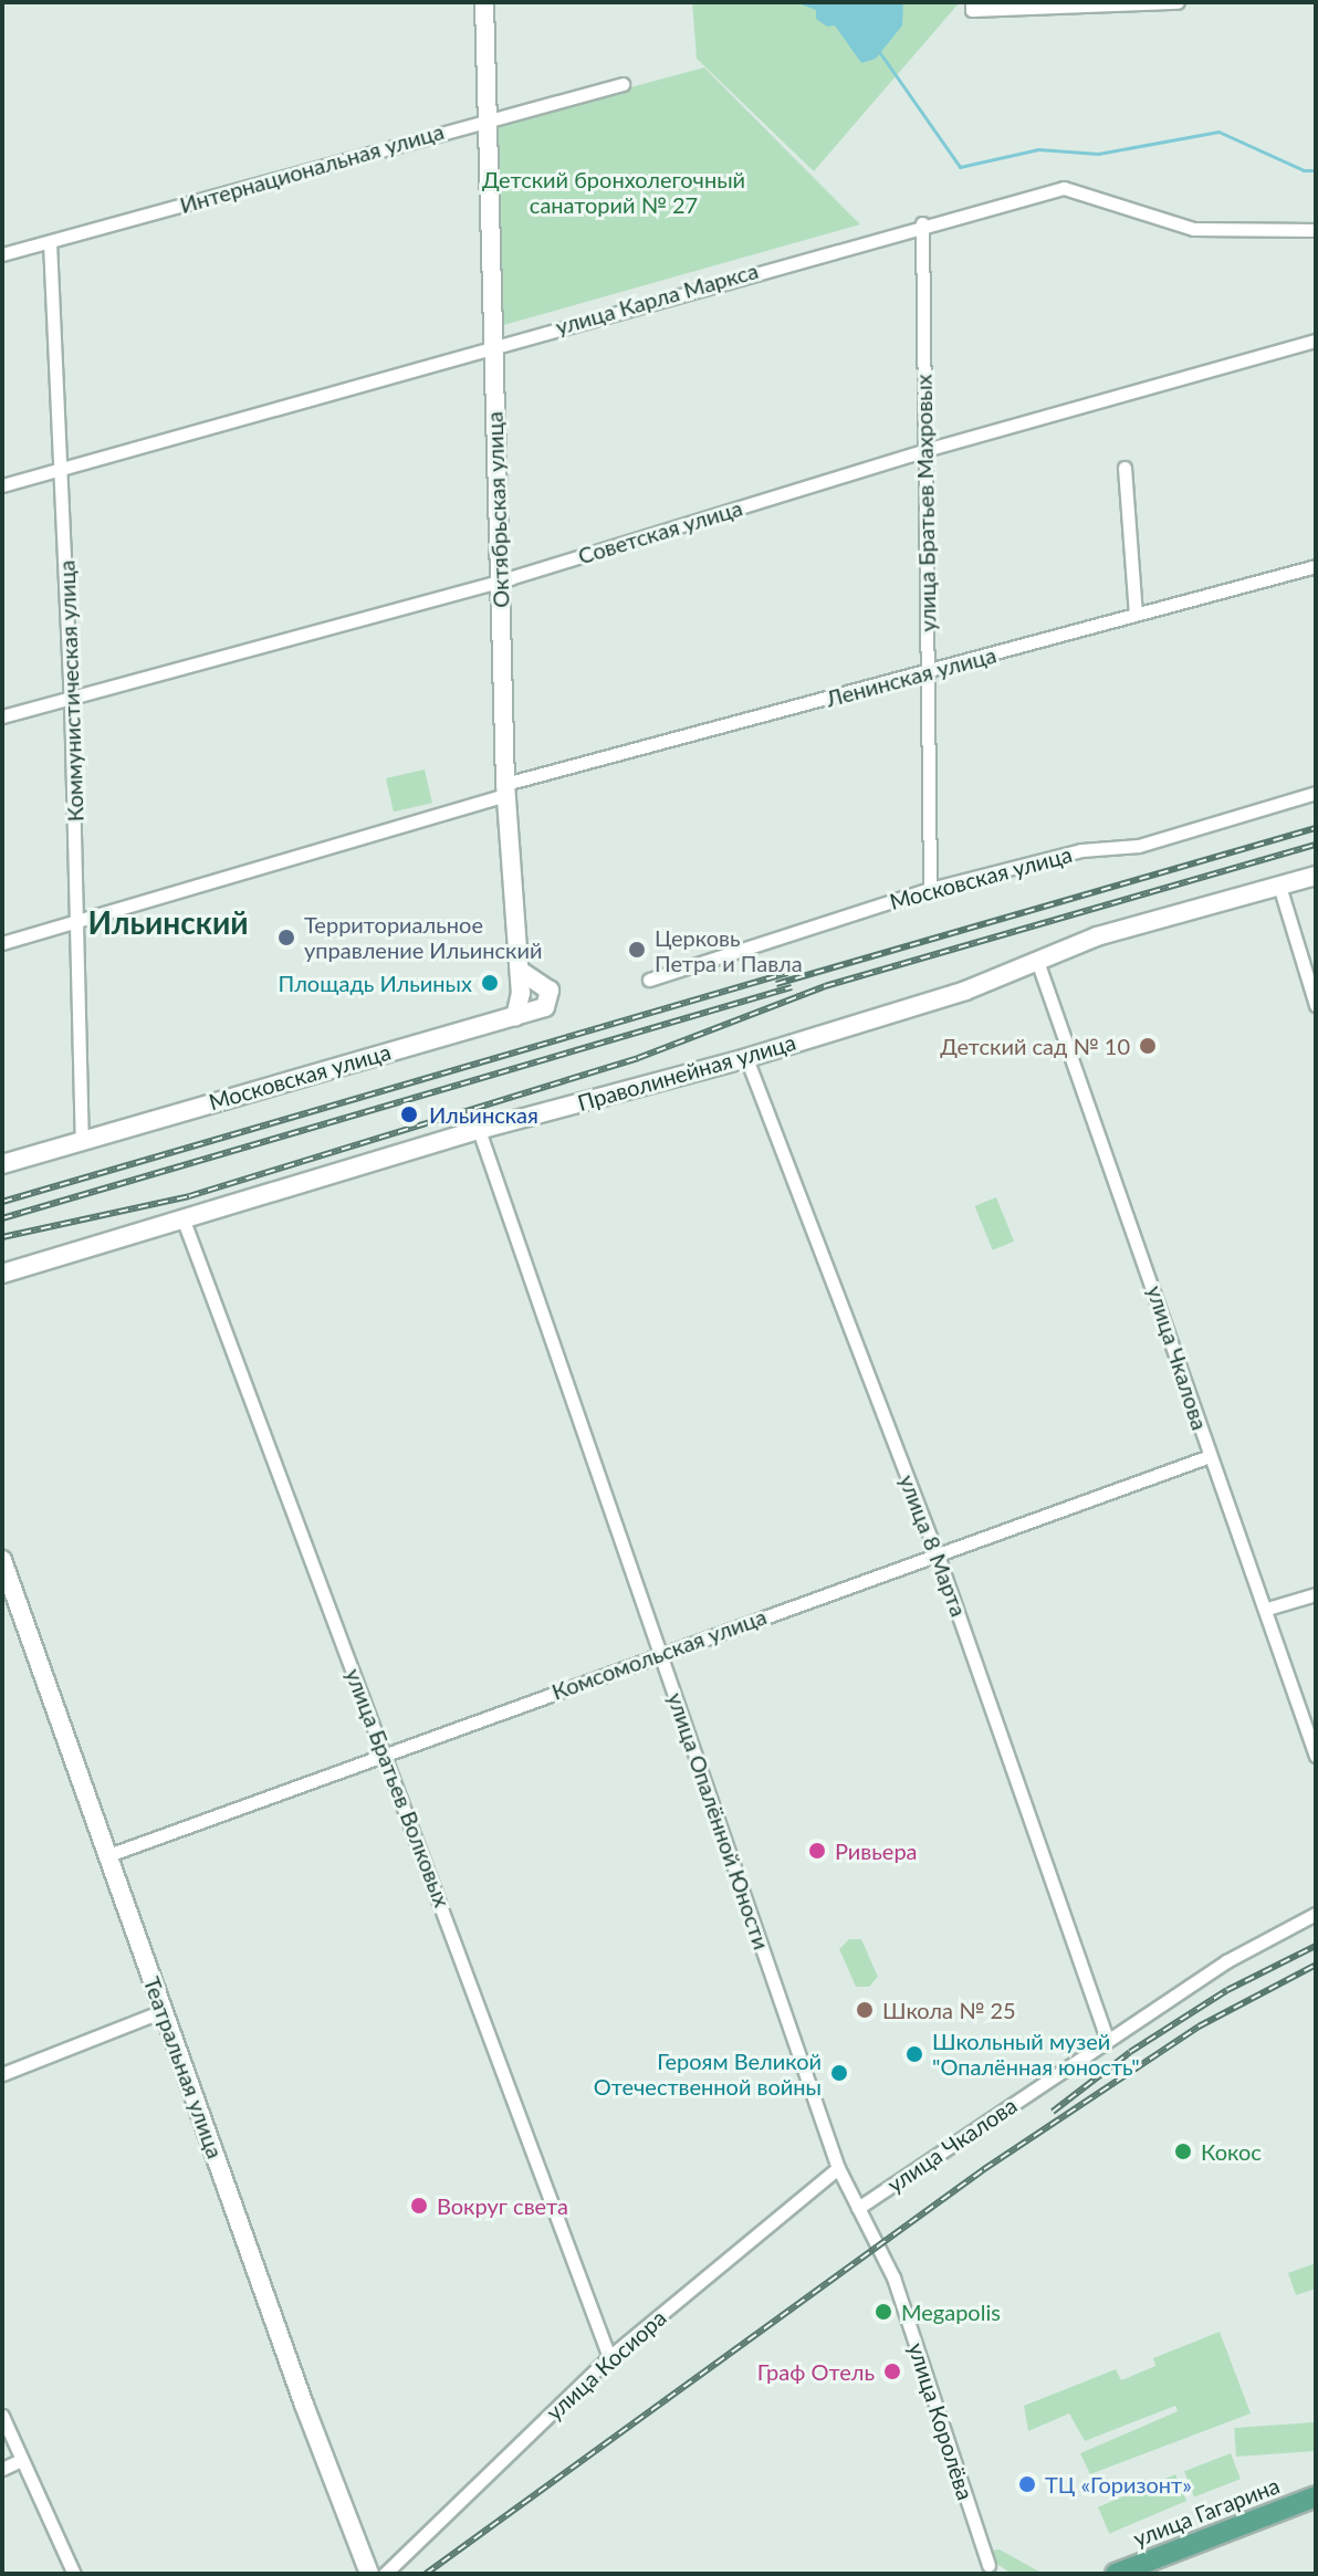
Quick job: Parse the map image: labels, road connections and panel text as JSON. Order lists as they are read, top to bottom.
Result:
{
  "streets": {
    "main road": [
      "Октябрьская улица",
      "Московская улица",
      "Праволинейная улица",
      "Театральная улица",
      "улица Гагарина"
    ],
    "street": [
      "Интернациональная улица",
      "улица Карла Маркса",
      "улица Братьев Махровых",
      "Советская улица",
      "Ленинская улица",
      "Коммунистическая улица",
      "улица Чкалова",
      "улица 8 Марта",
      "Комсомольская улица",
      "улица Братьев Волковых",
      "улица Опалённой Юности",
      "улица Косиора",
      "улица Королёва"
    ]
  },
  "crossings": [
    ["Интернациональная улица", "Октябрьская улица"],
    ["Интернациональная улица", "Коммунистическая улица"],
    ["улица Карла Маркса", "улица Братьев Махровых"],
    ["улица Карла Маркса", "Октябрьская улица"],
    ["улица Карла Маркса", "Коммунистическая улица"],
    ["улица Братьев Махровых", "Советская улица"],
    ["улица Братьев Махровых", "Ленинская улица"],
    ["улица Братьев Махровых", "Московская улица"],
    ["Октябрьская улица", "Советская улица"],
    ["Октябрьская улица", "Ленинская улица"],
    ["Октябрьская улица", "Московская улица"],
    ["Советская улица", "Коммунистическая улица"],
    ["Ленинская улица", "Коммунистическая улица"],
    ["Коммунистическая улица", "Московская улица"],
    ["Праволинейная улица", "улица Чкалова"],
    ["Праволинейная улица", "улица 8 Марта"],
    ["Праволинейная улица", "улица Братьев Волковых"],
    ["Праволинейная улица", "улица Опалённой Юности"],
    ["улица Чкалова", "улица 8 Марта"],
    ["улица Чкалова", "Комсомольская улица"],
    ["улица Чкалова", "улица Опалённой Юности"],
    ["улица Чкалова", "улица Королёва"],
    ["улица 8 Марта", "Комсомольская улица"],
    ["Комсомольская улица", "улица Братьев Волковых"],
    ["Комсомольская улица", "улица Опалённой Юности"],
    ["Комсомольская улица", "Театральная улица"],
    ["улица Братьев Волковых", "улица Косиора"],
    ["улица Опалённой Юности", "улица Косиора"],
    ["улица Опалённой Юности", "улица Королёва"]
  ],
  "districts": ["Ильинский"],
  "parks": ["Детский бронхолегочный санаторий № 27"],
  "places": [
    "Территориальное управление Ильинский",
    "Церковь Петра и Павла",
    "Площадь Ильиных",
    "Детский сад № 10",
    "Ильинская",
    "Ривьера",
    "Школа № 25",
    "Школьный музей \"Опалённая юность\"",
    "Героям Великой Отечественной войны",
    "Кокос",
    "Вокруг света",
    "Megapolis",
    "Граф Отель",
    "ТЦ «Горизонт»"
  ]
}
